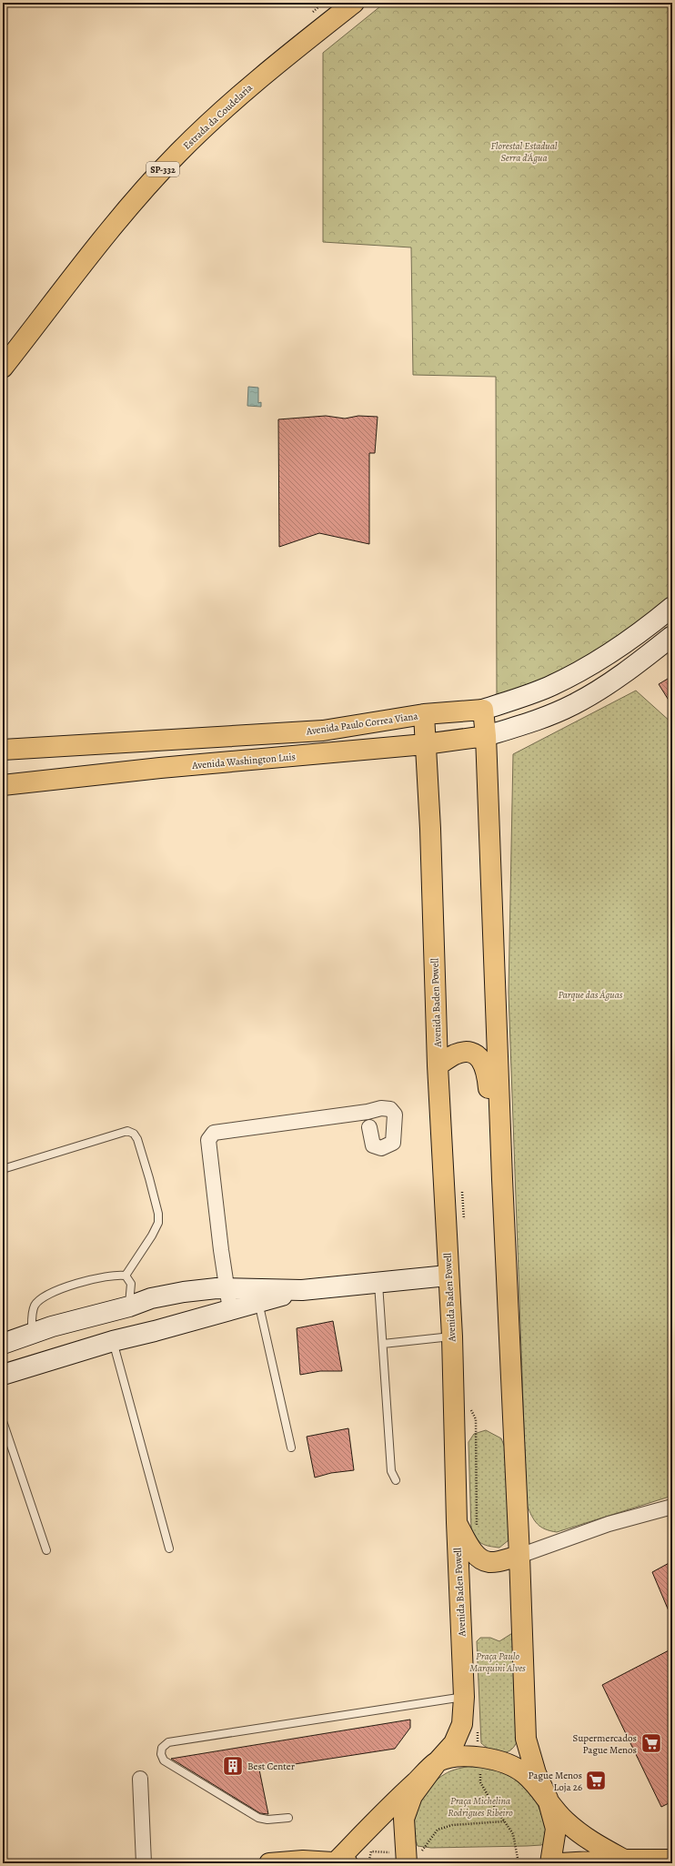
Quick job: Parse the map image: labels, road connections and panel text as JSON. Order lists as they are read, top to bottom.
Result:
{
  "streets": {
    "main road": [
      "Estrada da Coudelaria",
      "SP-332",
      "Avenida Paulo Correa Viana",
      "Avenida Washington Luis",
      "Avenida Baden Powell"
    ]
  },
  "crossings": [
    ["Avenida Paulo Correa Viana", "Avenida Baden Powell"],
    ["Avenida Washington Luis", "Avenida Baden Powell"]
  ],
  "parks": [
    "Florestal Estadual Serra d'Água",
    "Parque das Águas",
    "Praça Paulo Marquini Alves",
    "Praça Michelina Rodrigues Ribeiro"
  ],
  "places": {
    "supermarket": ["Supermercados Pague Menos", "Pague Menos Loja 26"],
    "building": ["Best Center"]
  }
}
